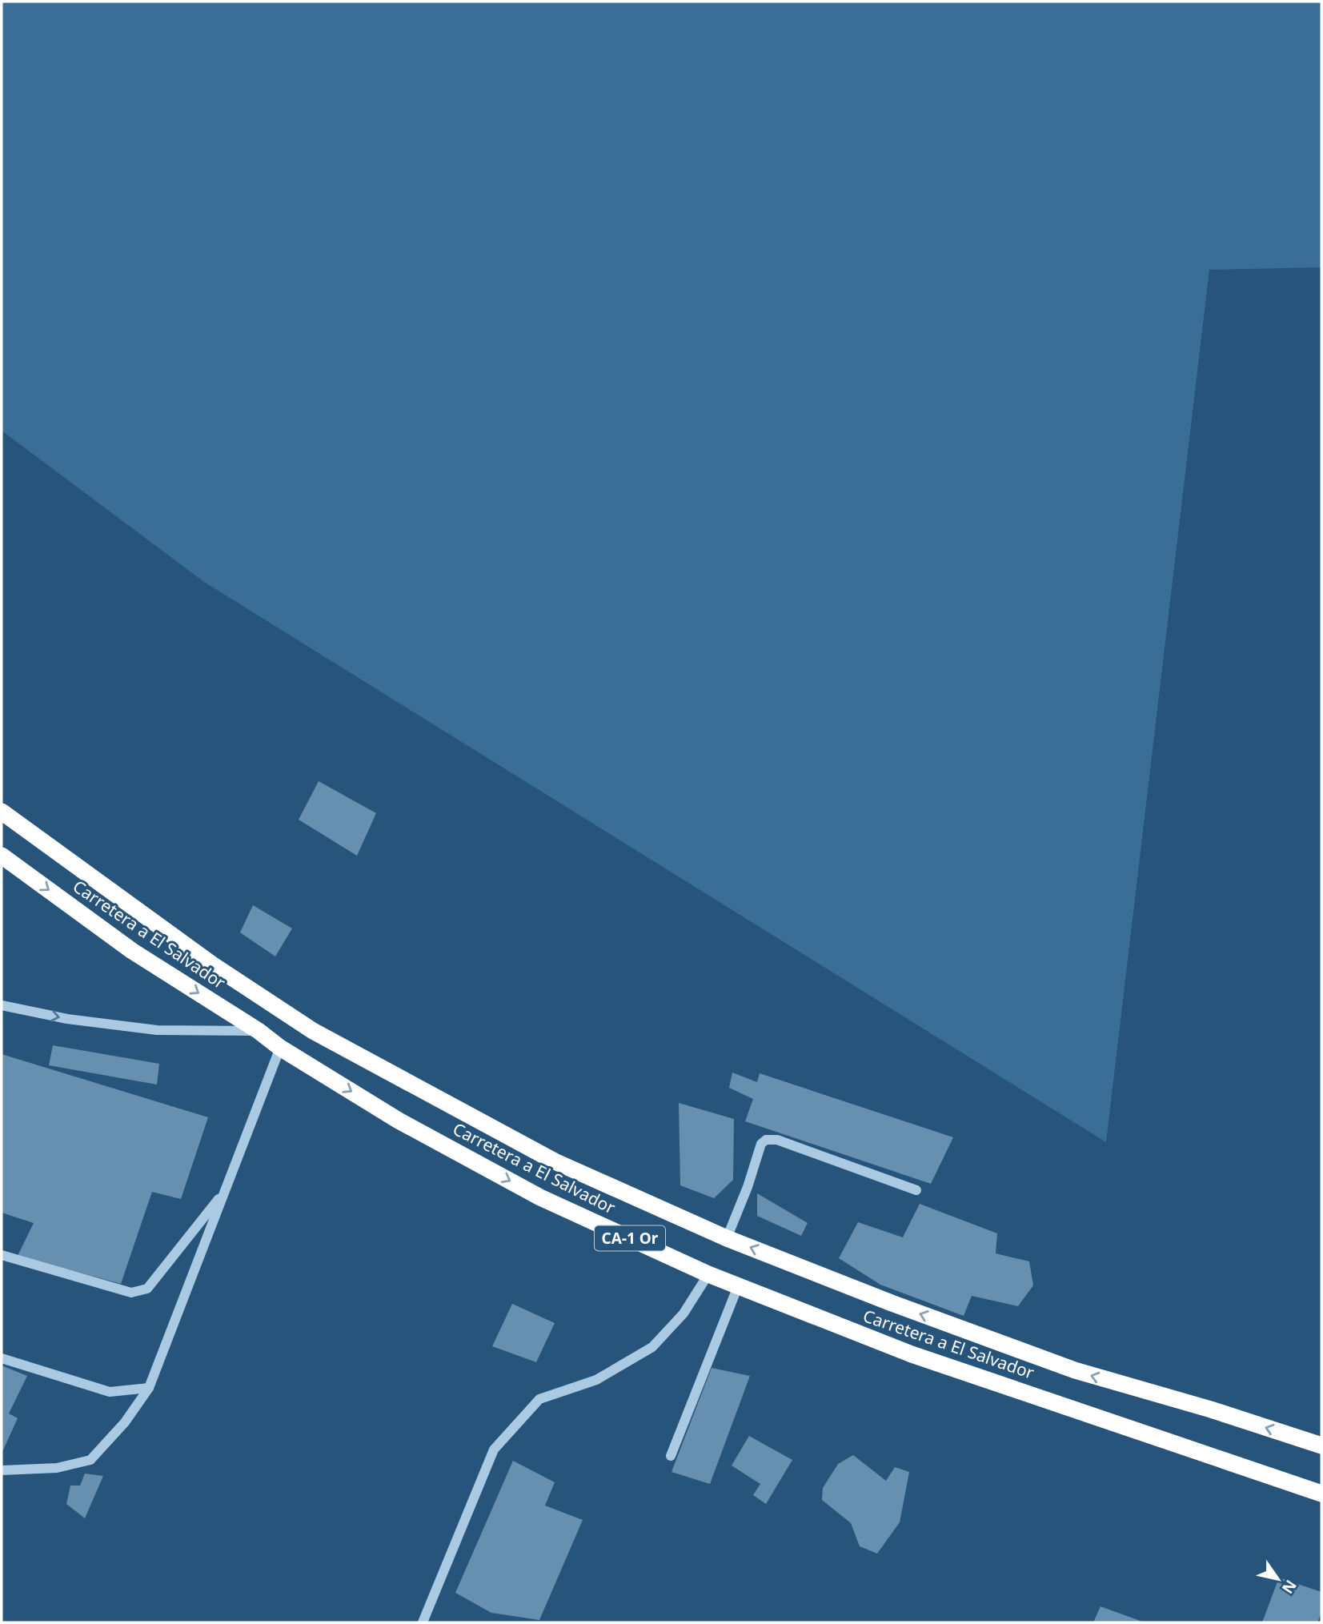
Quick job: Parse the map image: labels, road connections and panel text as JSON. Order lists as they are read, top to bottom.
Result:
{
  "streets": {
    "highway": ["Carretera a El Salvador", "CA-1 Or"]
  },
  "north": "bottom right"
}
